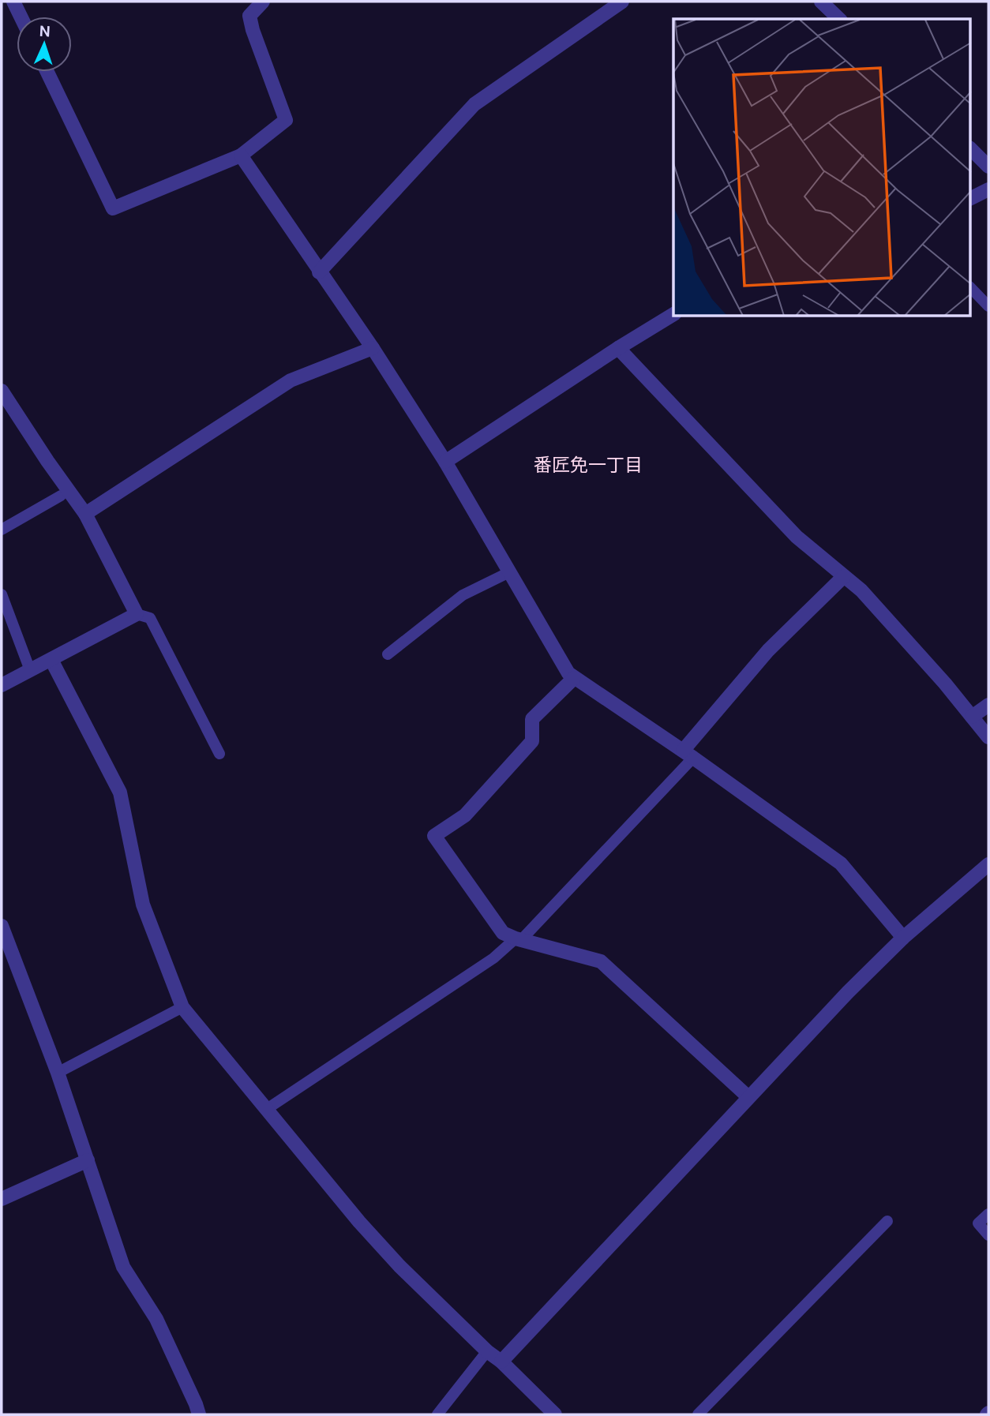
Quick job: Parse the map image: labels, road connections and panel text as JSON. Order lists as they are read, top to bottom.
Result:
{
  "districts": ["番匠免一丁目"],
  "north": "top"
}
